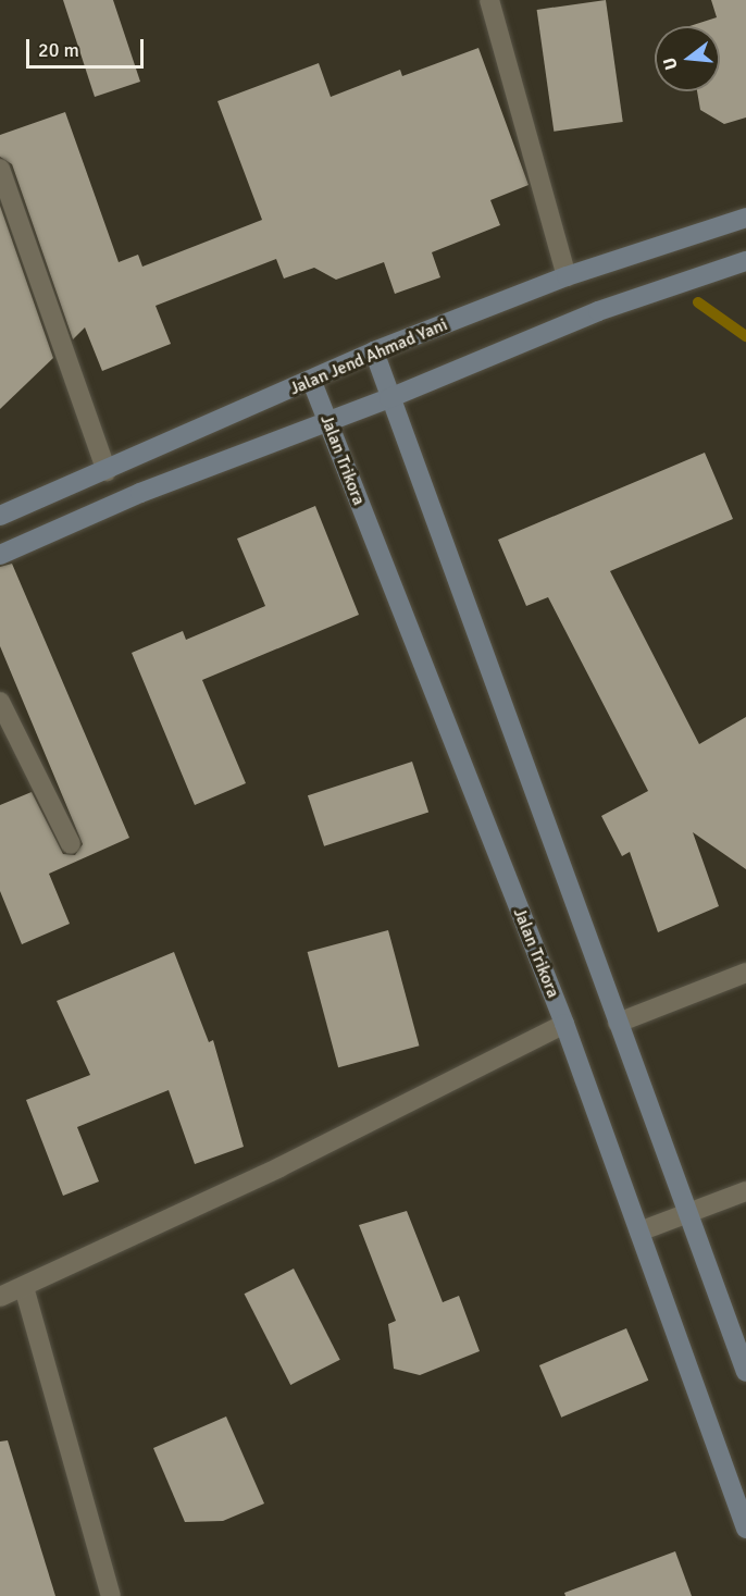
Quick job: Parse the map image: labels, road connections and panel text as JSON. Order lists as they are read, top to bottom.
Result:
{
  "streets": {
    "main road": ["Jalan Jend Ahmad Yani", "Jalan Trikora"]
  },
  "crossings": [
    ["Jalan Jend Ahmad Yani", "Jalan Trikora"]
  ],
  "scale_bar": "20 m",
  "north": "left"
}
